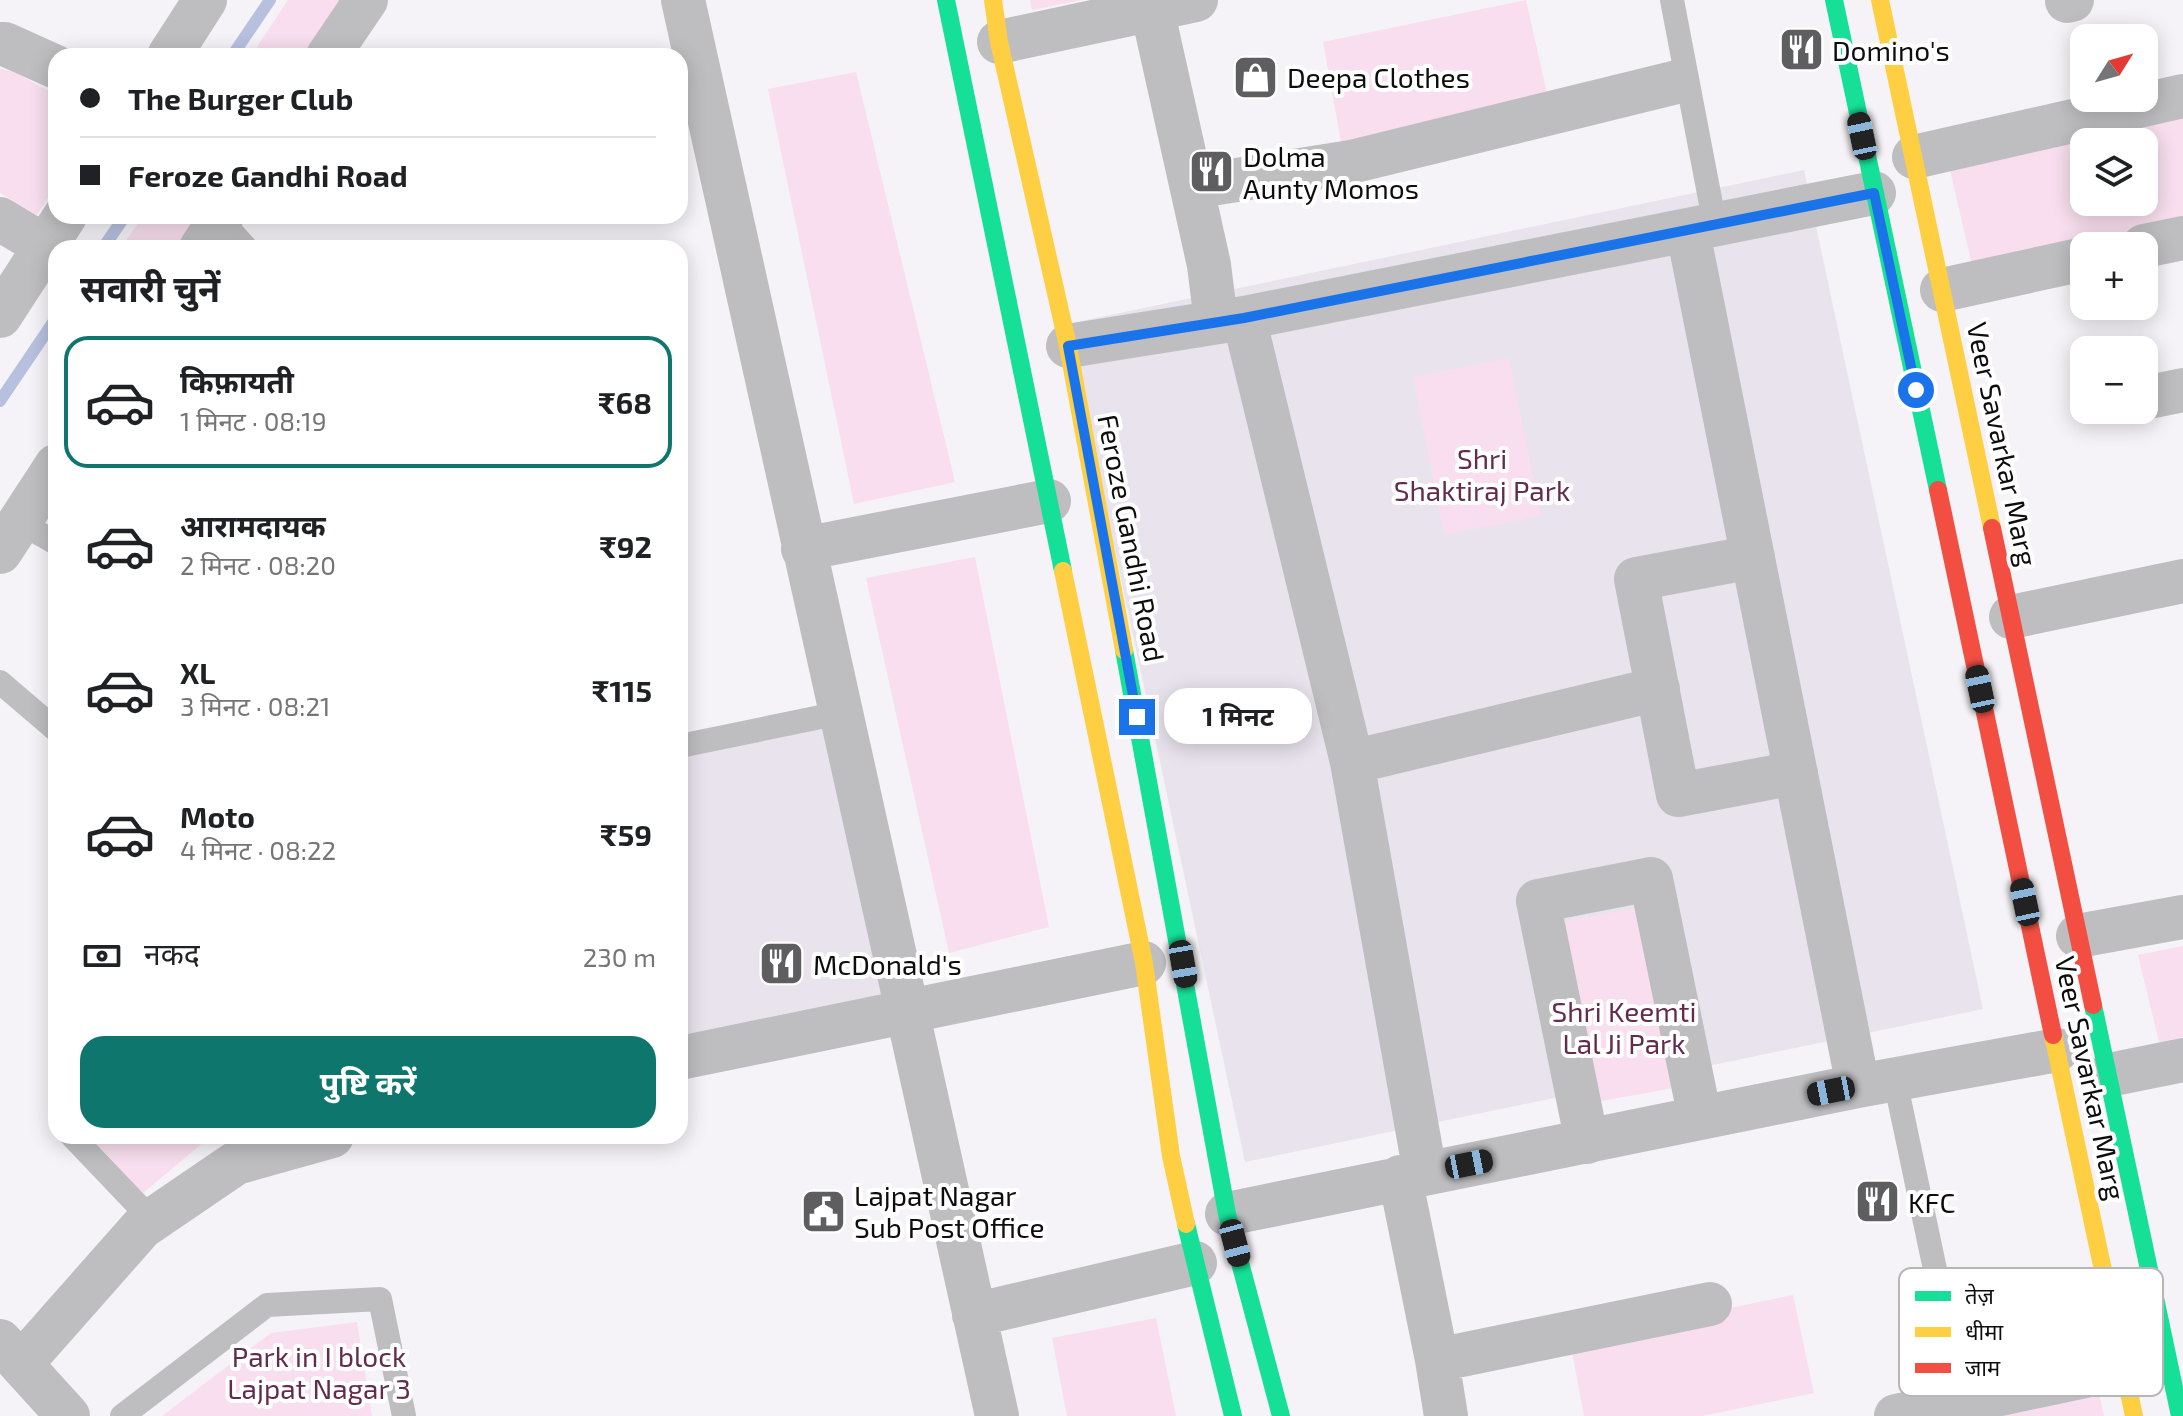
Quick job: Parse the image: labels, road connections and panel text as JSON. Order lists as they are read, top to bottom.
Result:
{
  "streets": {
    "street": ["Veer Savarkar Marg", "Feroze Gandhi Road"]
  },
  "parks": ["Shri Shaktiraj Park", "Shri Keemti Lal Ji Park", "Park in I block Lajpat Nagar 3"],
  "places": {
    "restaurant": [
      "Domino's",
      "Dolma Aunty Momos",
      "McDonald's",
      "KFC"
    ],
    "shop": ["Deepa Clothes"],
    "public building": ["Lajpat Nagar Sub Post Office"]
  },
  "legend": ["तेज़", "धीमा", "जाम"],
  "north": "top right",
  "page": {
    "map_buttons": ["+", "−"],
    "banner": ["The Burger Club", "Feroze Gandhi Road"],
    "heading": "सवारी चुनें",
    "list": [
      {
        "name": "किफ़ायती",
        "note": "1 मिनट · 08:19",
        "value": "₹68"
      },
      {
        "name": "आरामदायक",
        "note": "2 मिनट · 08:20",
        "value": "₹92"
      },
      {
        "name": "XL",
        "note": "3 मिनट · 08:21",
        "value": "₹115"
      },
      {
        "name": "Moto",
        "note": "4 मिनट · 08:22",
        "value": "₹59"
      }
    ],
    "bubble": "1 मिनट",
    "pay": ["नकद", "230 m"],
    "buttons": "पुष्टि करें"
  }
}
